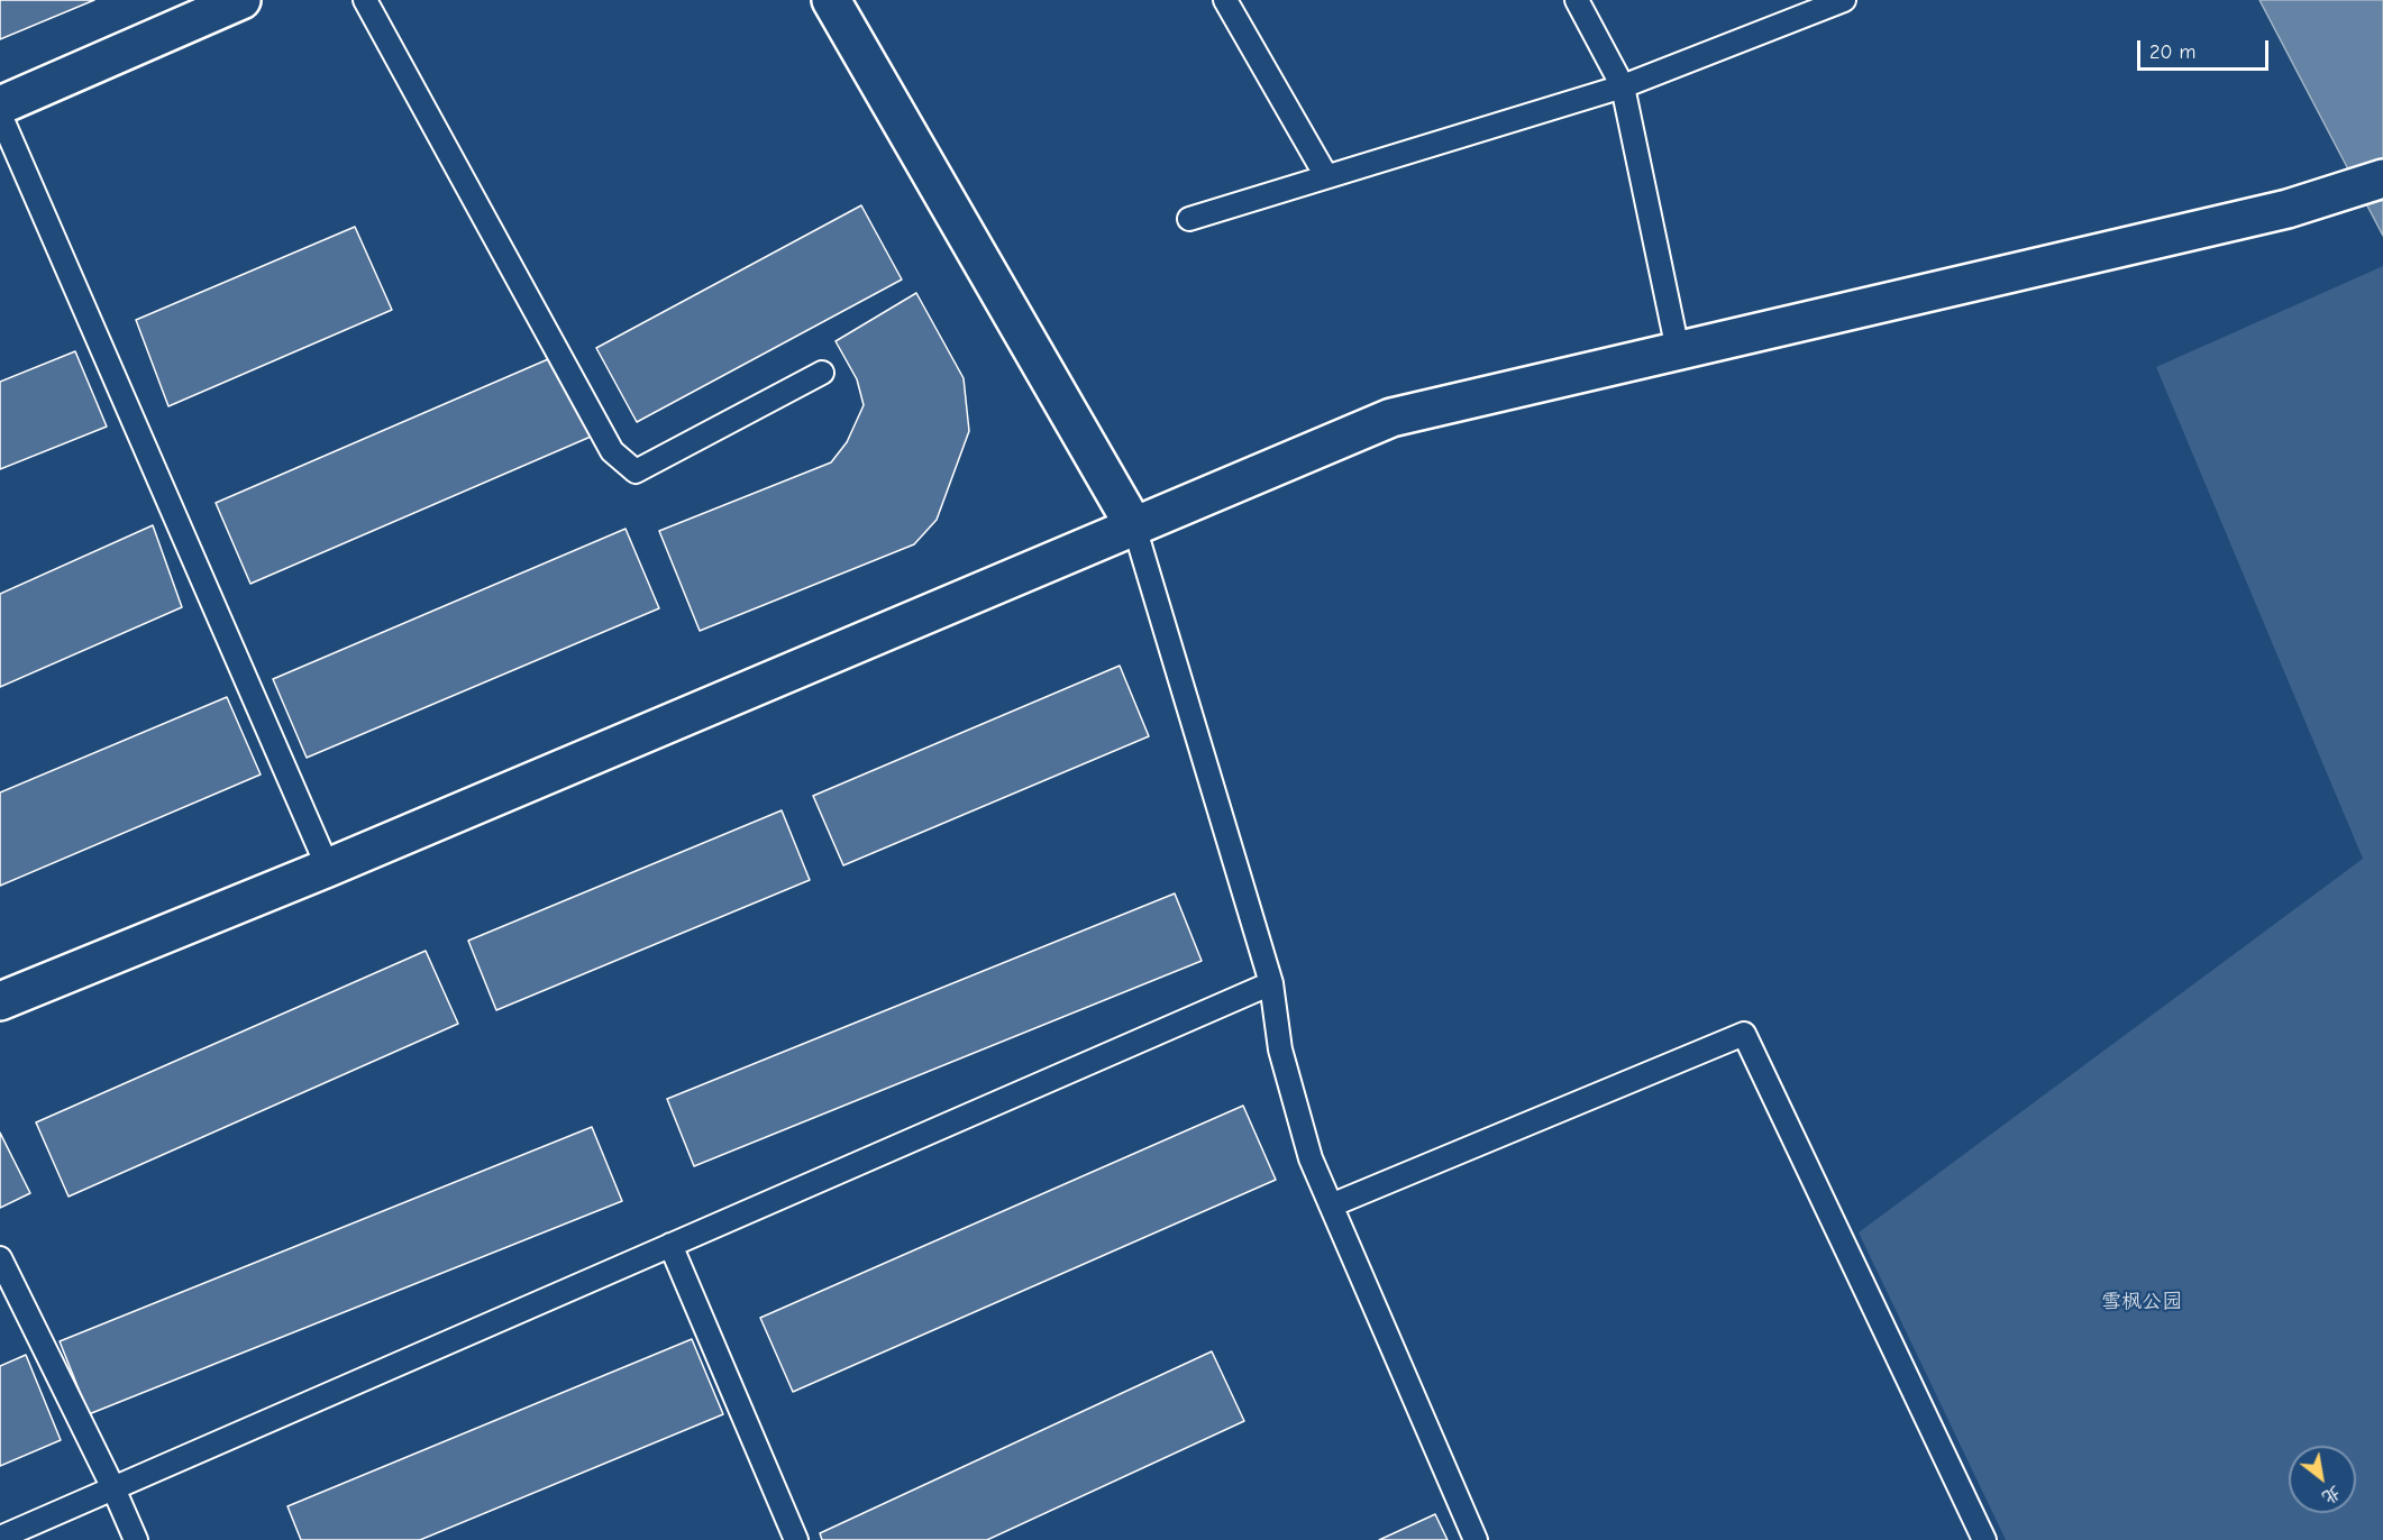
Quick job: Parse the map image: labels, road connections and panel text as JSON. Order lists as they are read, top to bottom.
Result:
{
  "parks": ["雪枫公园"],
  "scale_bar": "20 m",
  "north": "bottom right"
}
